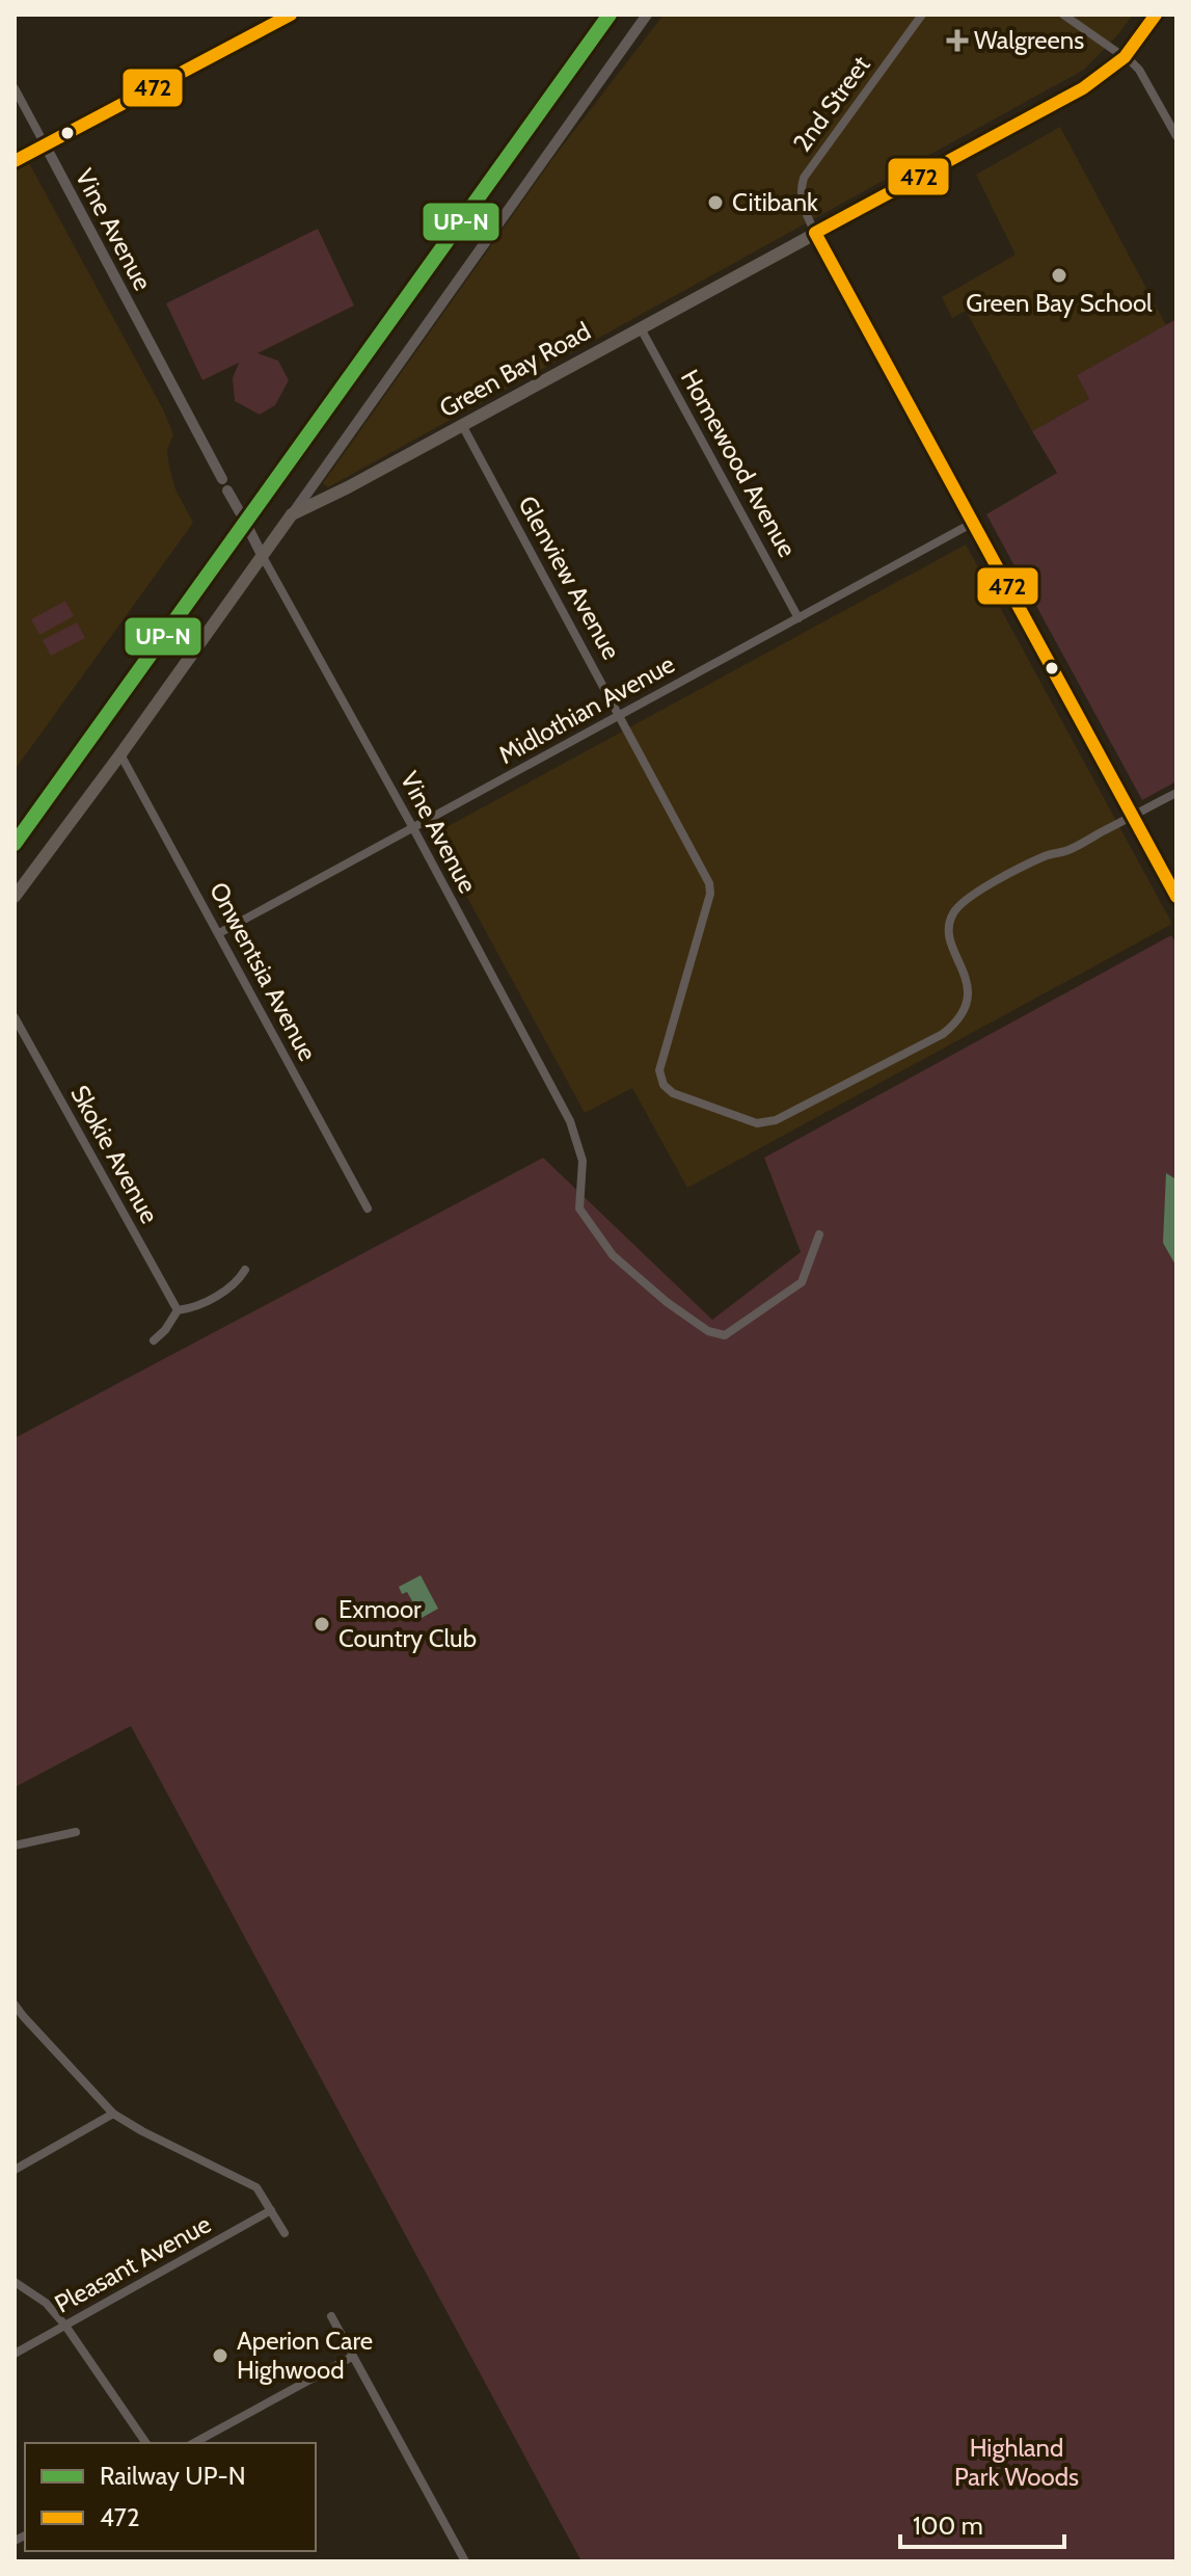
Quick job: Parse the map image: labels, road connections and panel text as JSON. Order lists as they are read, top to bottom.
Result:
{
  "streets": {
    "main road": ["Green Bay Road"],
    "street": [
      "2nd Street",
      "Vine Avenue",
      "Homewood Avenue",
      "Glenview Avenue",
      "Midlothian Avenue",
      "Onwentsia Avenue",
      "Skokie Avenue",
      "Pleasant Avenue"
    ]
  },
  "crossings": [
    ["2nd Street", "Green Bay Road"],
    ["Vine Avenue", "Green Bay Road"],
    ["Vine Avenue", "Midlothian Avenue"],
    ["Green Bay Road", "Homewood Avenue"],
    ["Green Bay Road", "Glenview Avenue"],
    ["Green Bay Road", "Onwentsia Avenue"],
    ["Homewood Avenue", "Midlothian Avenue"],
    ["Glenview Avenue", "Midlothian Avenue"],
    ["Midlothian Avenue", "Onwentsia Avenue"]
  ],
  "parks": ["Highland Park Woods"],
  "places": {
    "health": ["Walgreens"],
    "other": [
      "Citibank",
      "Green Bay School",
      "Exmoor Country Club",
      "Aperion Care Highwood"
    ]
  },
  "lines": ["rail line UP-N", "transit line 472"],
  "legend": ["Railway UP-N", "472"],
  "scale_bar": "100 m"
}
